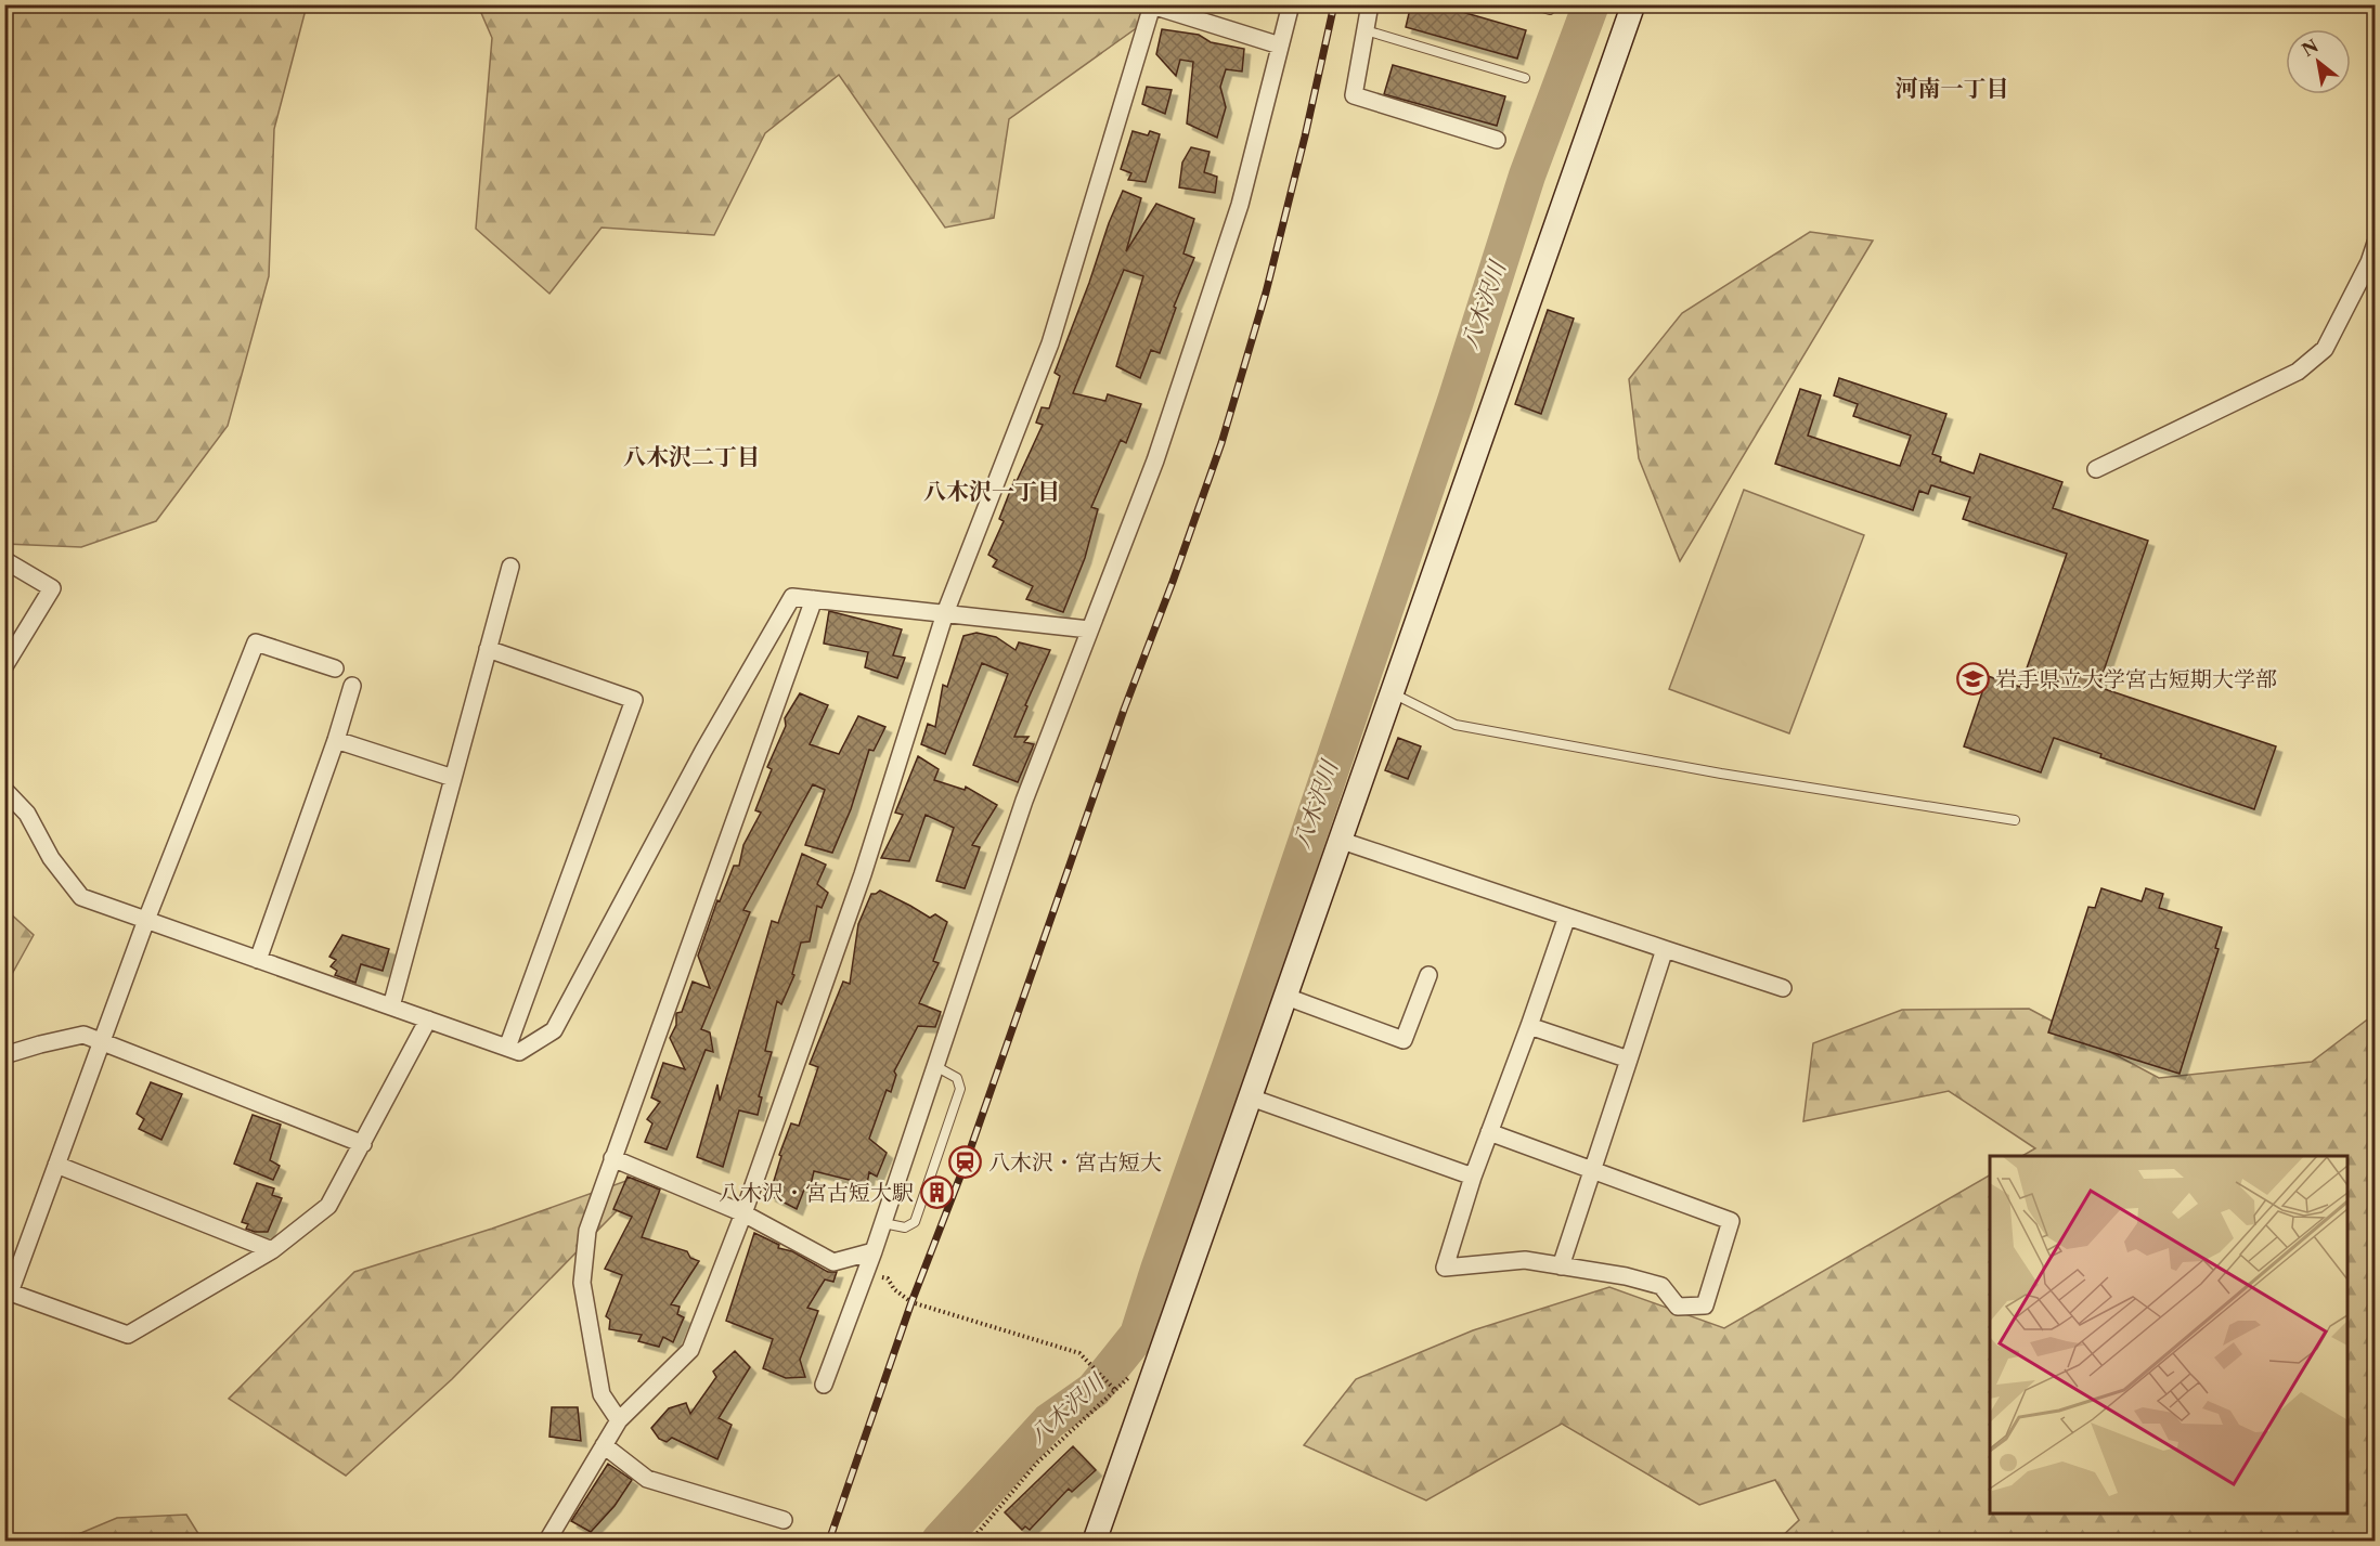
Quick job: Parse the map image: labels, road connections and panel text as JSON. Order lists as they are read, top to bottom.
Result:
{
  "districts": ["河南一丁目", "八木沢二丁目", "八木沢一丁目"],
  "water": ["八木沢川"],
  "places": {
    "school or university": ["岩手県立大学宮古短期大学部"],
    "station": ["八木沢・宮古短大"],
    "building": ["八木沢・宮古短大駅"]
  },
  "north": "top left"
}
